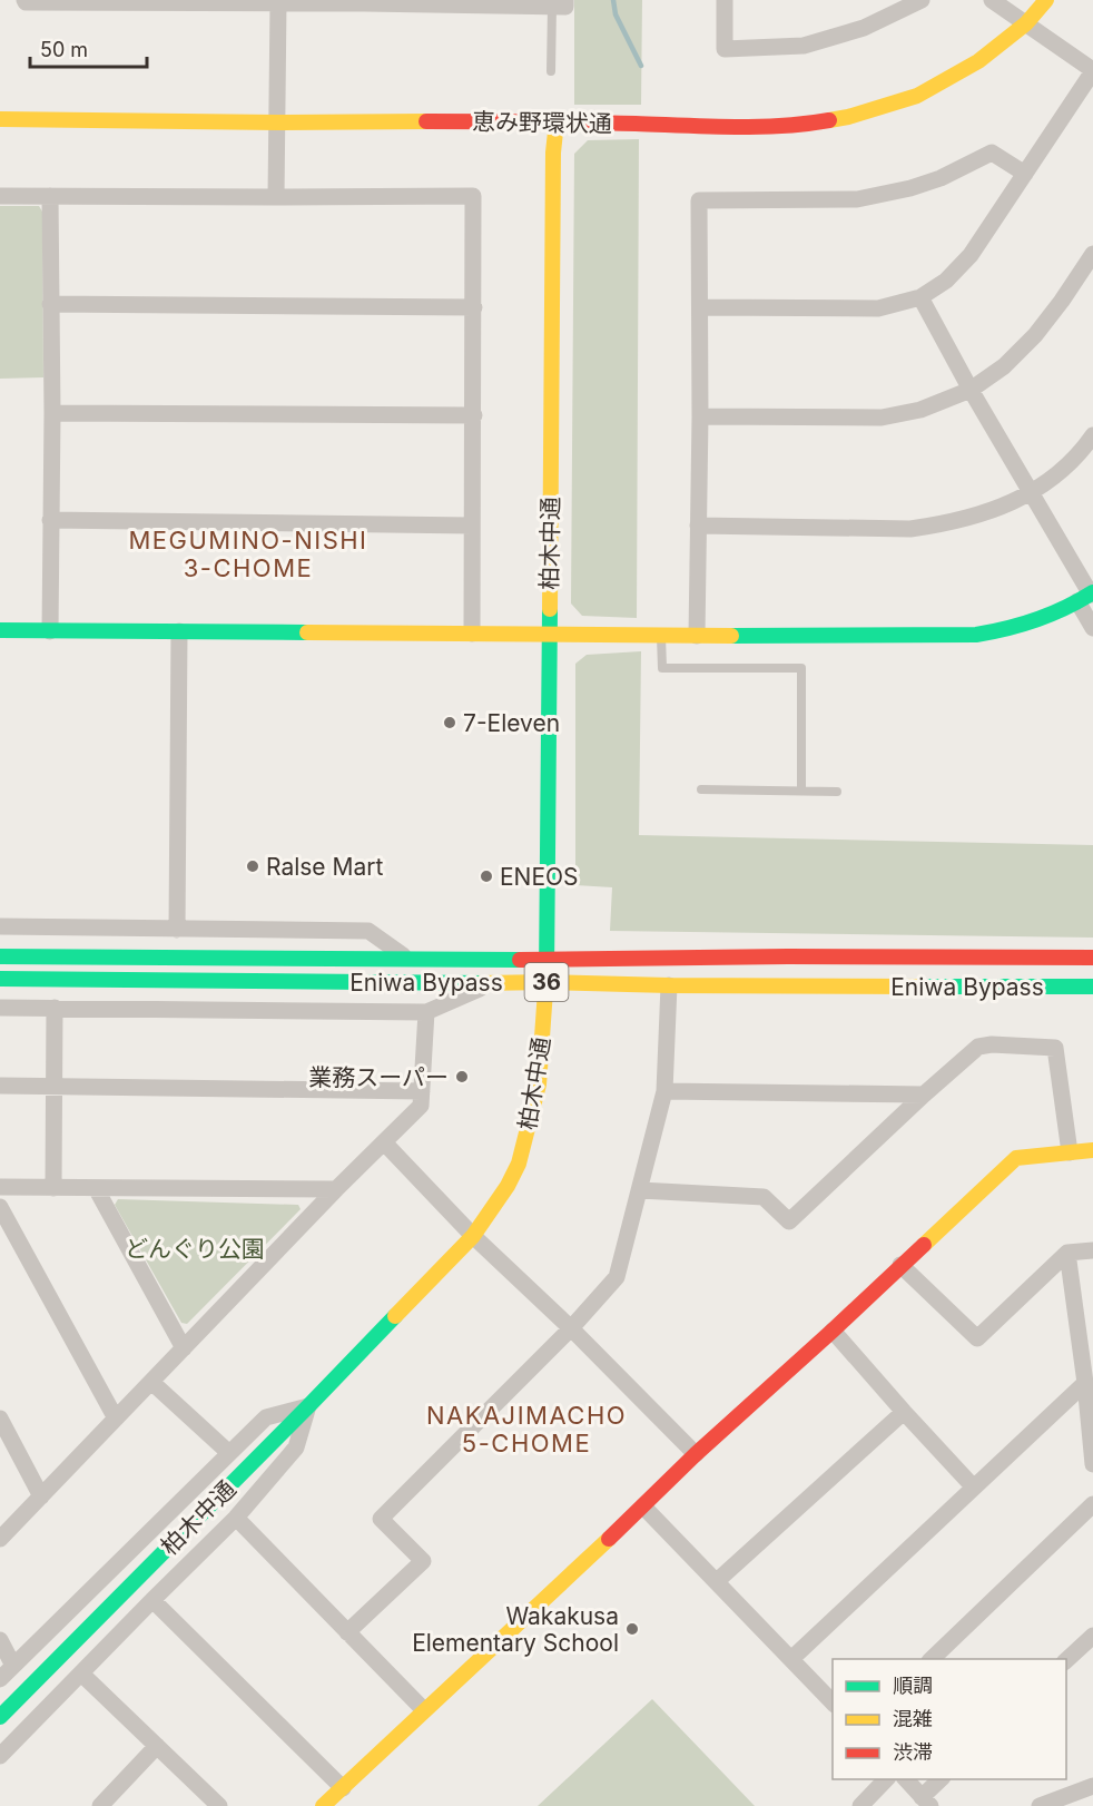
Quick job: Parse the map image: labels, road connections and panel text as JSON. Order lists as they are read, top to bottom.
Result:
{
  "streets": {
    "main road": [
      "恵み野環状通",
      "柏木中通",
      "Eniwa Bypass",
      "36"
    ]
  },
  "crossings": [
    ["恵み野環状通", "柏木中通"],
    ["柏木中通", "Eniwa Bypass"]
  ],
  "districts": ["MEGUMINO-NISHI 3-CHOME", "NAKAJIMACHO 5-CHOME"],
  "parks": ["どんぐり公園"],
  "places": [
    "7-Eleven",
    "Ralse Mart",
    "ENEOS",
    "業務スーパー",
    "Wakakusa Elementary School"
  ],
  "legend": ["順調", "混雑", "渋滞"],
  "scale_bar": "50 m"
}
